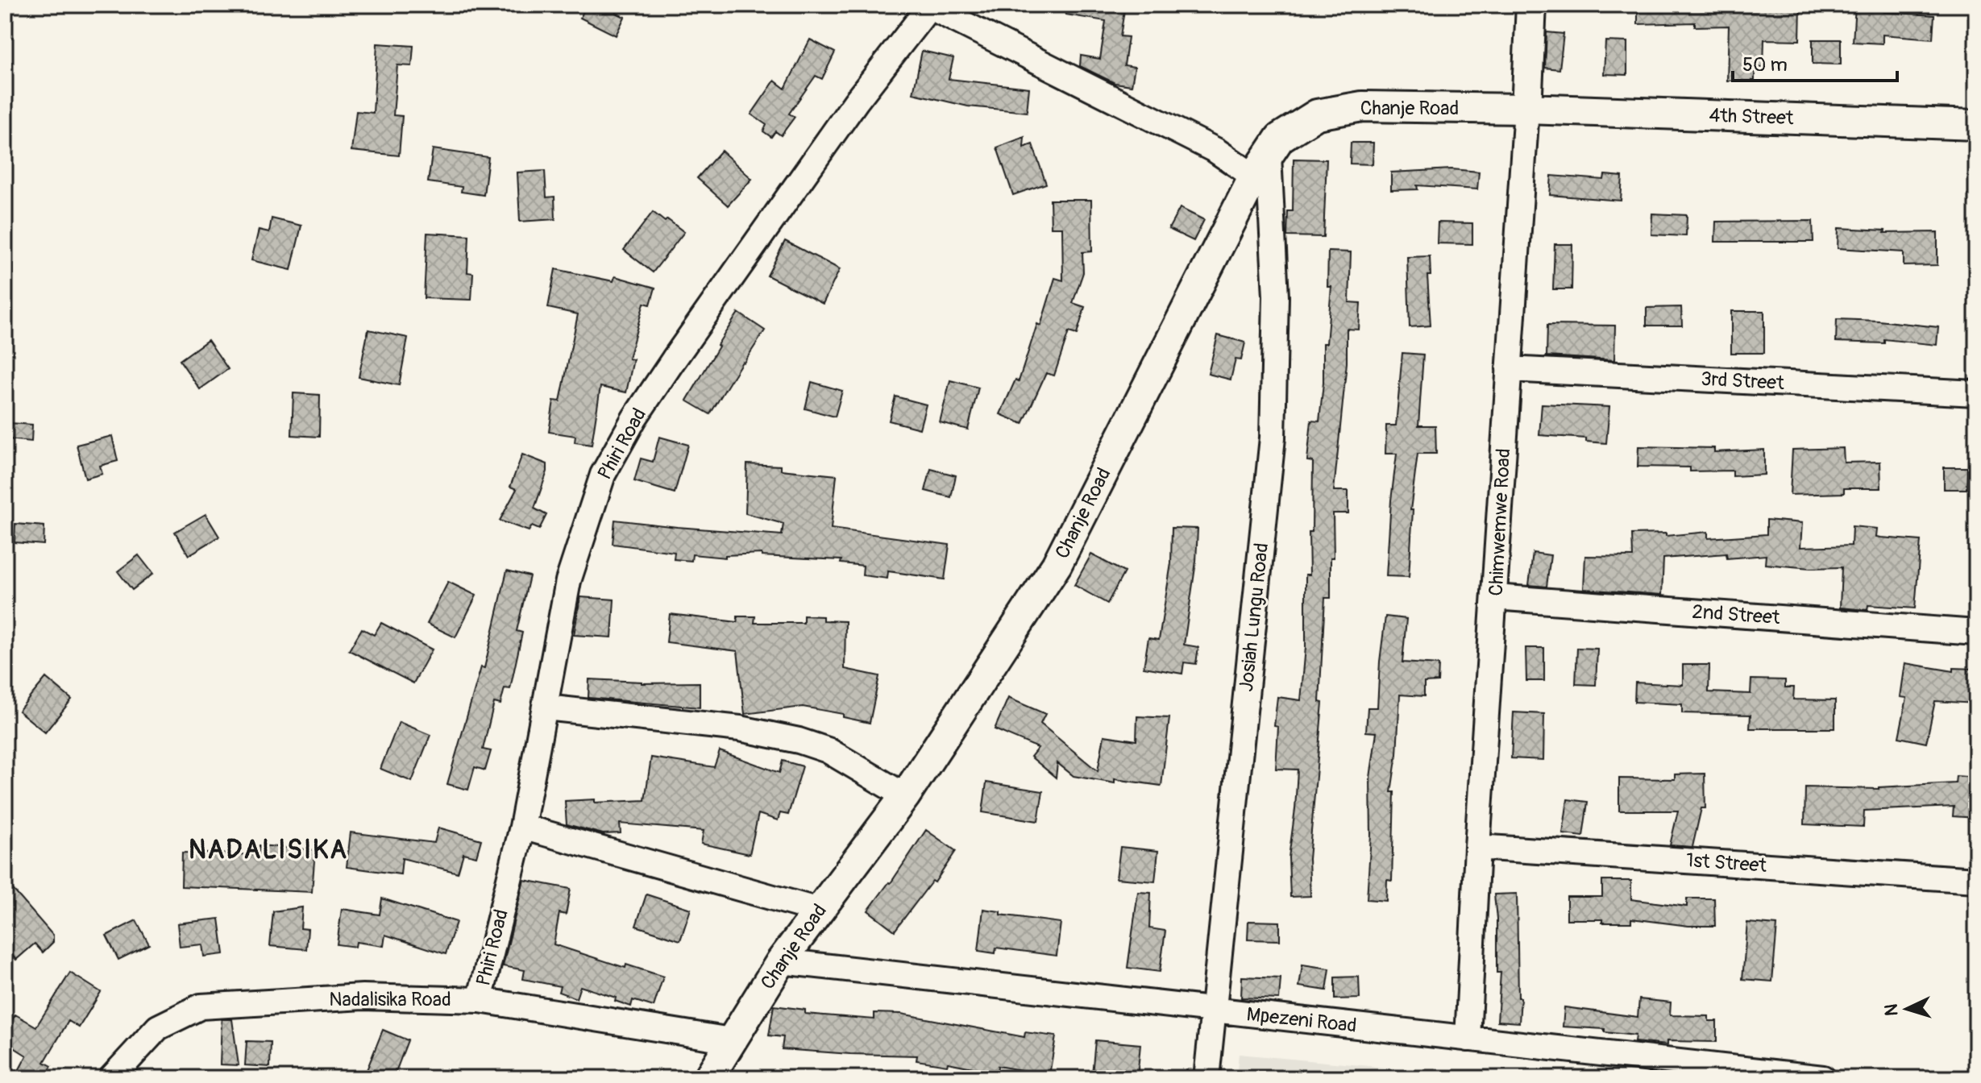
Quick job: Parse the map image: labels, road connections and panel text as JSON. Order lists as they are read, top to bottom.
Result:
{
  "streets": {
    "street": [
      "Chanje Road",
      "4th Street",
      "3rd Street",
      "Phiri Road",
      "Chimwemwe Road",
      "2nd Street",
      "Josiah Lungu Road",
      "1st Street",
      "Nadalisika Road",
      "Mpezeni Road"
    ]
  },
  "crossings": [
    ["Chanje Road", "4th Street"],
    ["Chanje Road", "Chimwemwe Road"],
    ["Chanje Road", "Josiah Lungu Road"],
    ["Chanje Road", "Nadalisika Road"],
    ["Chanje Road", "Mpezeni Road"],
    ["4th Street", "Chimwemwe Road"],
    ["3rd Street", "Chimwemwe Road"],
    ["Phiri Road", "Nadalisika Road"],
    ["Chimwemwe Road", "2nd Street"],
    ["Chimwemwe Road", "1st Street"],
    ["Chimwemwe Road", "Mpezeni Road"],
    ["Josiah Lungu Road", "Mpezeni Road"]
  ],
  "districts": ["NADALISIKA"],
  "scale_bar": "50 m",
  "north": "left"
}
